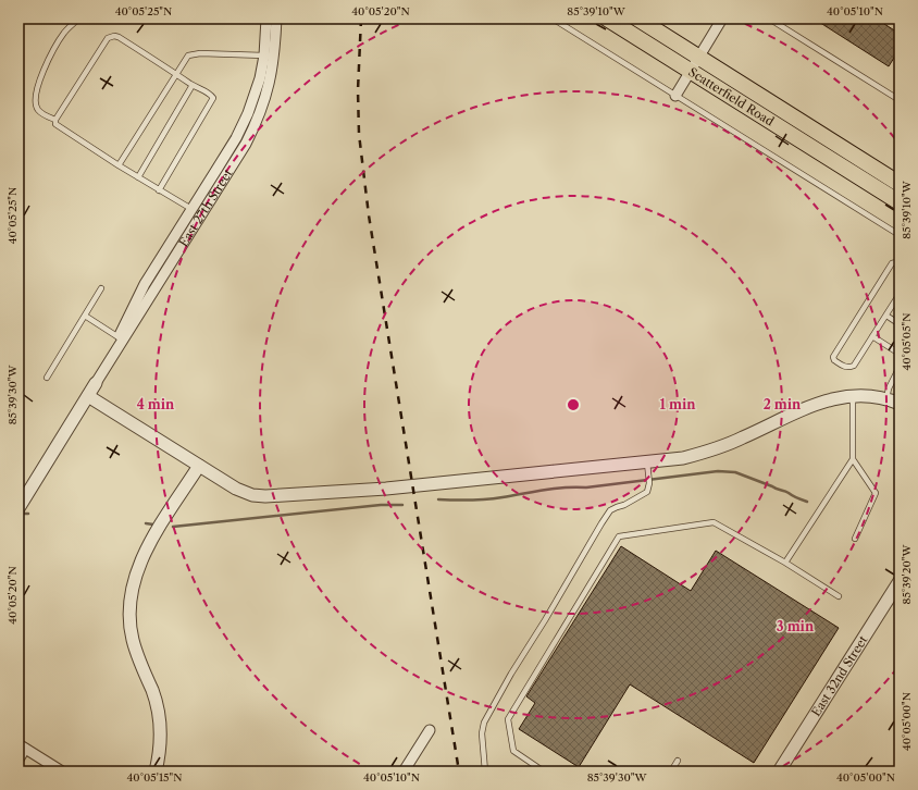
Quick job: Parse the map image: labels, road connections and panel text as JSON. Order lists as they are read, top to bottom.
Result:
{
  "streets": {
    "main road": ["Scatterfield Road"],
    "street": ["East 27th Street", "East 32nd Street"]
  },
  "coordinates": [
    "40°05'25\"N",
    "40°05'20\"N",
    "85°39'10\"W",
    "40°05'10\"N",
    "40°05'05\"N",
    "85°39'30\"W",
    "85°39'20\"W",
    "40°05'00\"N",
    "40°05'15\"N"
  ],
  "rings": [
    "1 min",
    "2 min",
    "4 min",
    "3 min"
  ]
}
